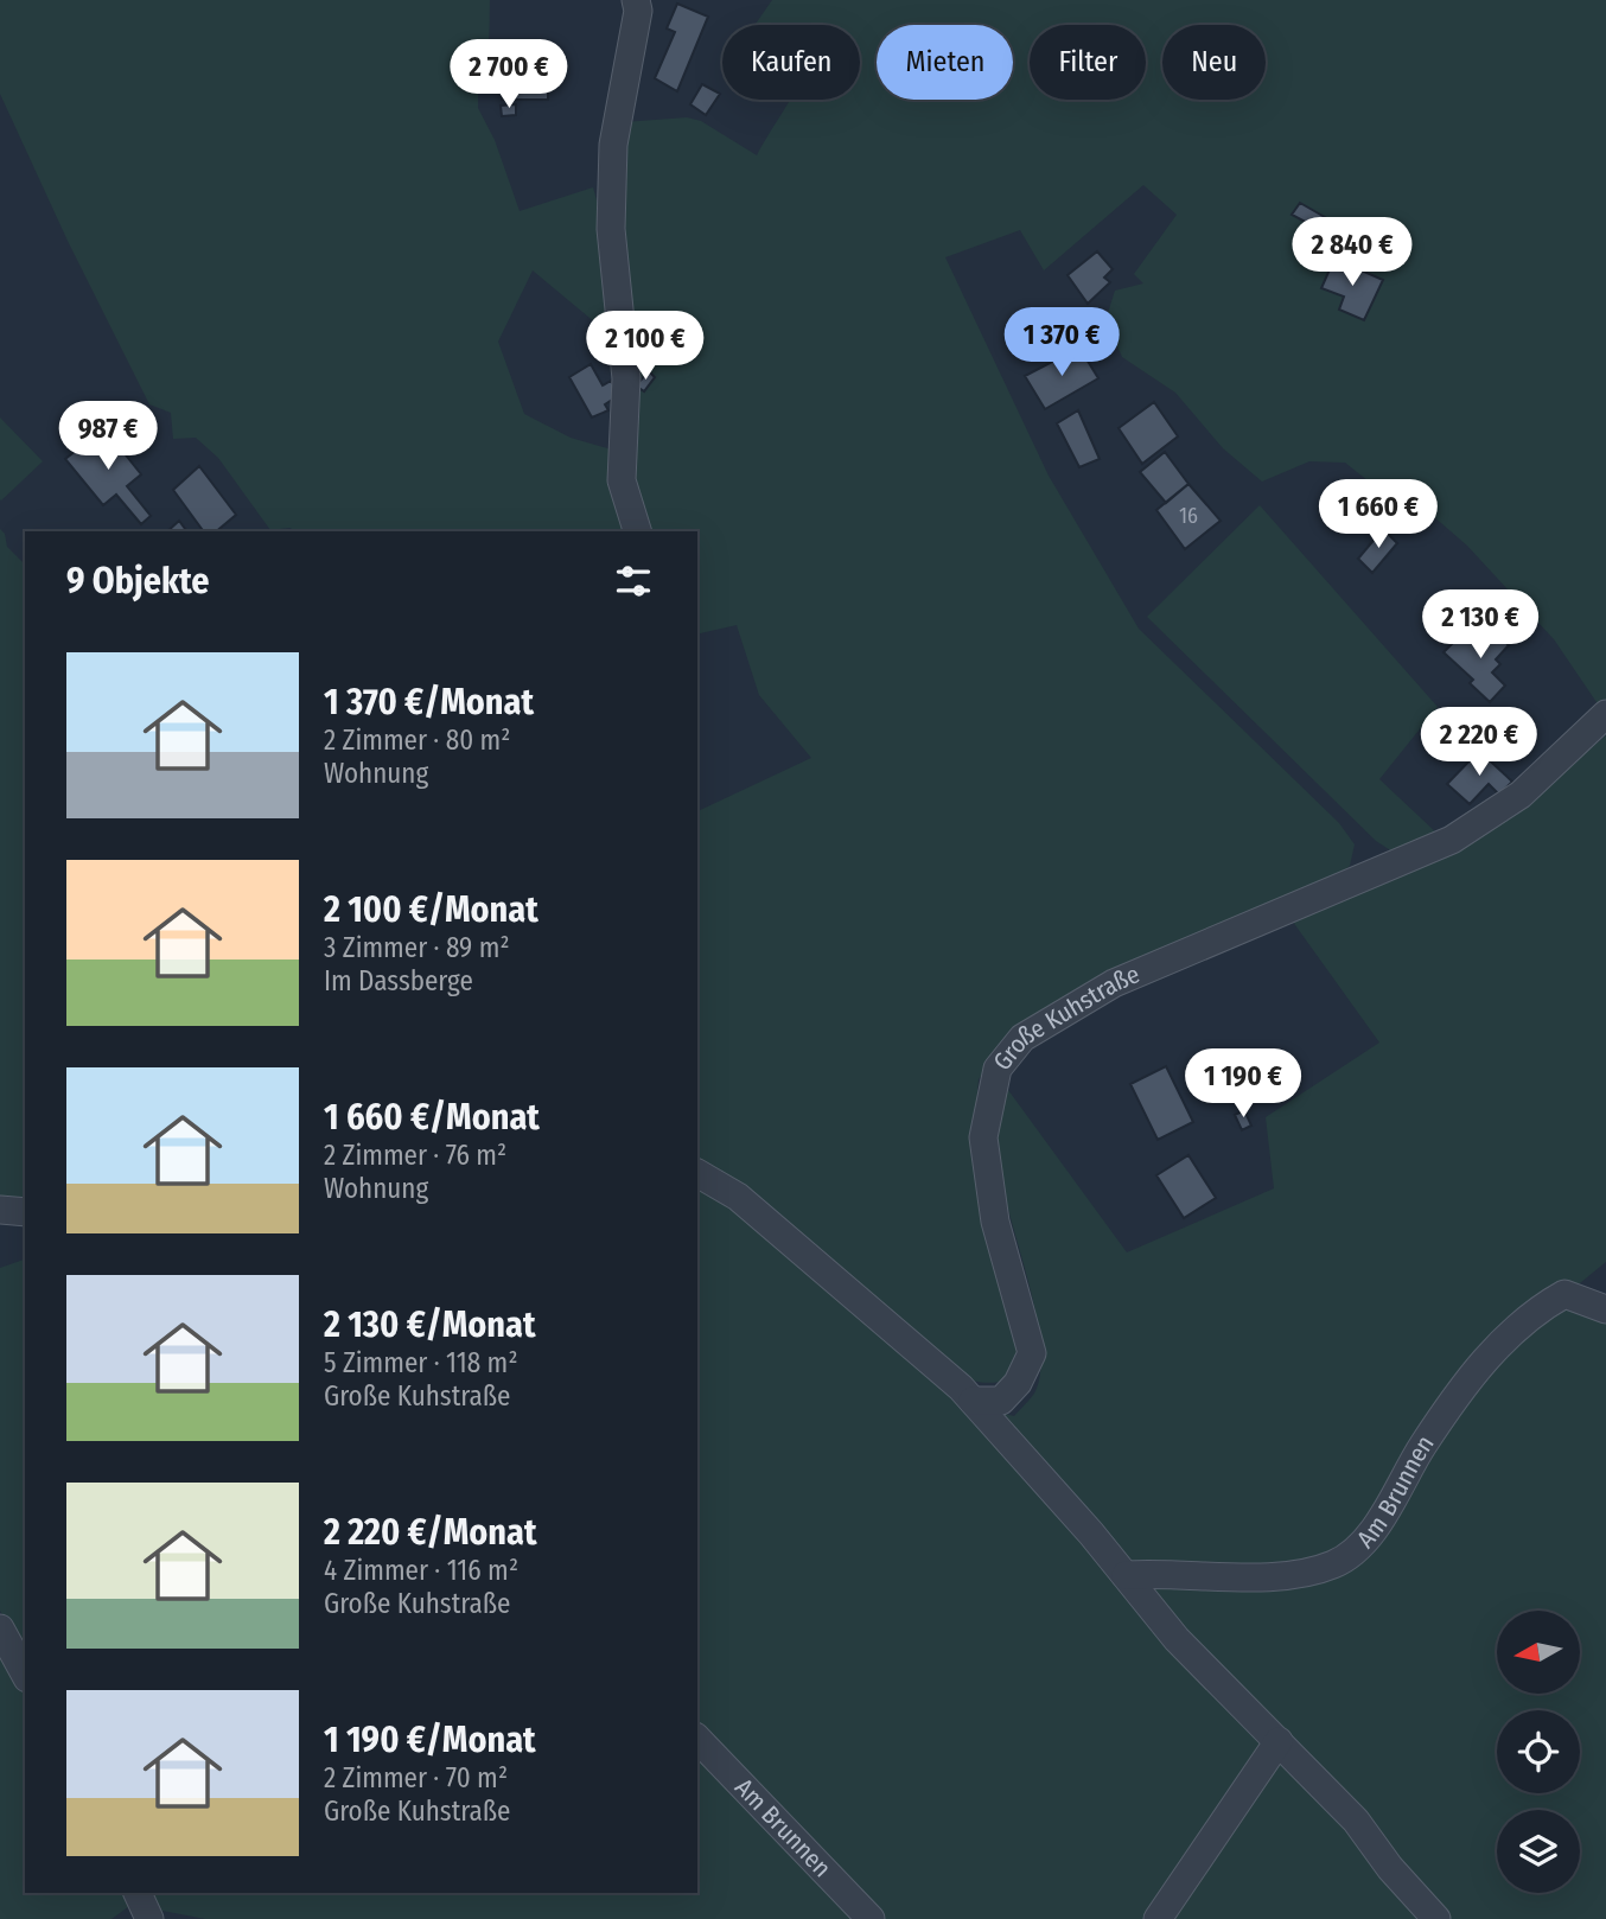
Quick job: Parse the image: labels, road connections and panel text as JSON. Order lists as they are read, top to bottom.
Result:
{
  "streets": {
    "street": ["Große Kuhstraße", "Am Brunnen"]
  },
  "house_numbers": ["16"],
  "north": "left",
  "page": {
    "chip": [
      "Kaufen",
      "Mieten",
      "Filter",
      "Neu"
    ],
    "price": [
      "2 700 €",
      "2 840 €",
      "1 370 €",
      "2 100 €",
      "987 €",
      "1 660 €",
      "2 130 €",
      "2 220 €",
      "1 190 €"
    ],
    "heading": "9 Objekte",
    "list": [
      {
        "name": "1 370 €/Monat",
        "note": "2 Zimmer · 80 m² · Wohnung"
      },
      {
        "name": "2 100 €/Monat",
        "note": "3 Zimmer · 89 m² · Im Dassberge"
      },
      {
        "name": "1 660 €/Monat",
        "note": "2 Zimmer · 76 m² · Wohnung"
      },
      {
        "name": "2 130 €/Monat",
        "note": "5 Zimmer · 118 m² · Große Kuhstraße"
      },
      {
        "name": "2 220 €/Monat",
        "note": "4 Zimmer · 116 m² · Große Kuhstraße"
      },
      {
        "name": "1 190 €/Monat",
        "note": "2 Zimmer · 70 m² · Große Kuhstraße"
      }
    ]
  }
}
